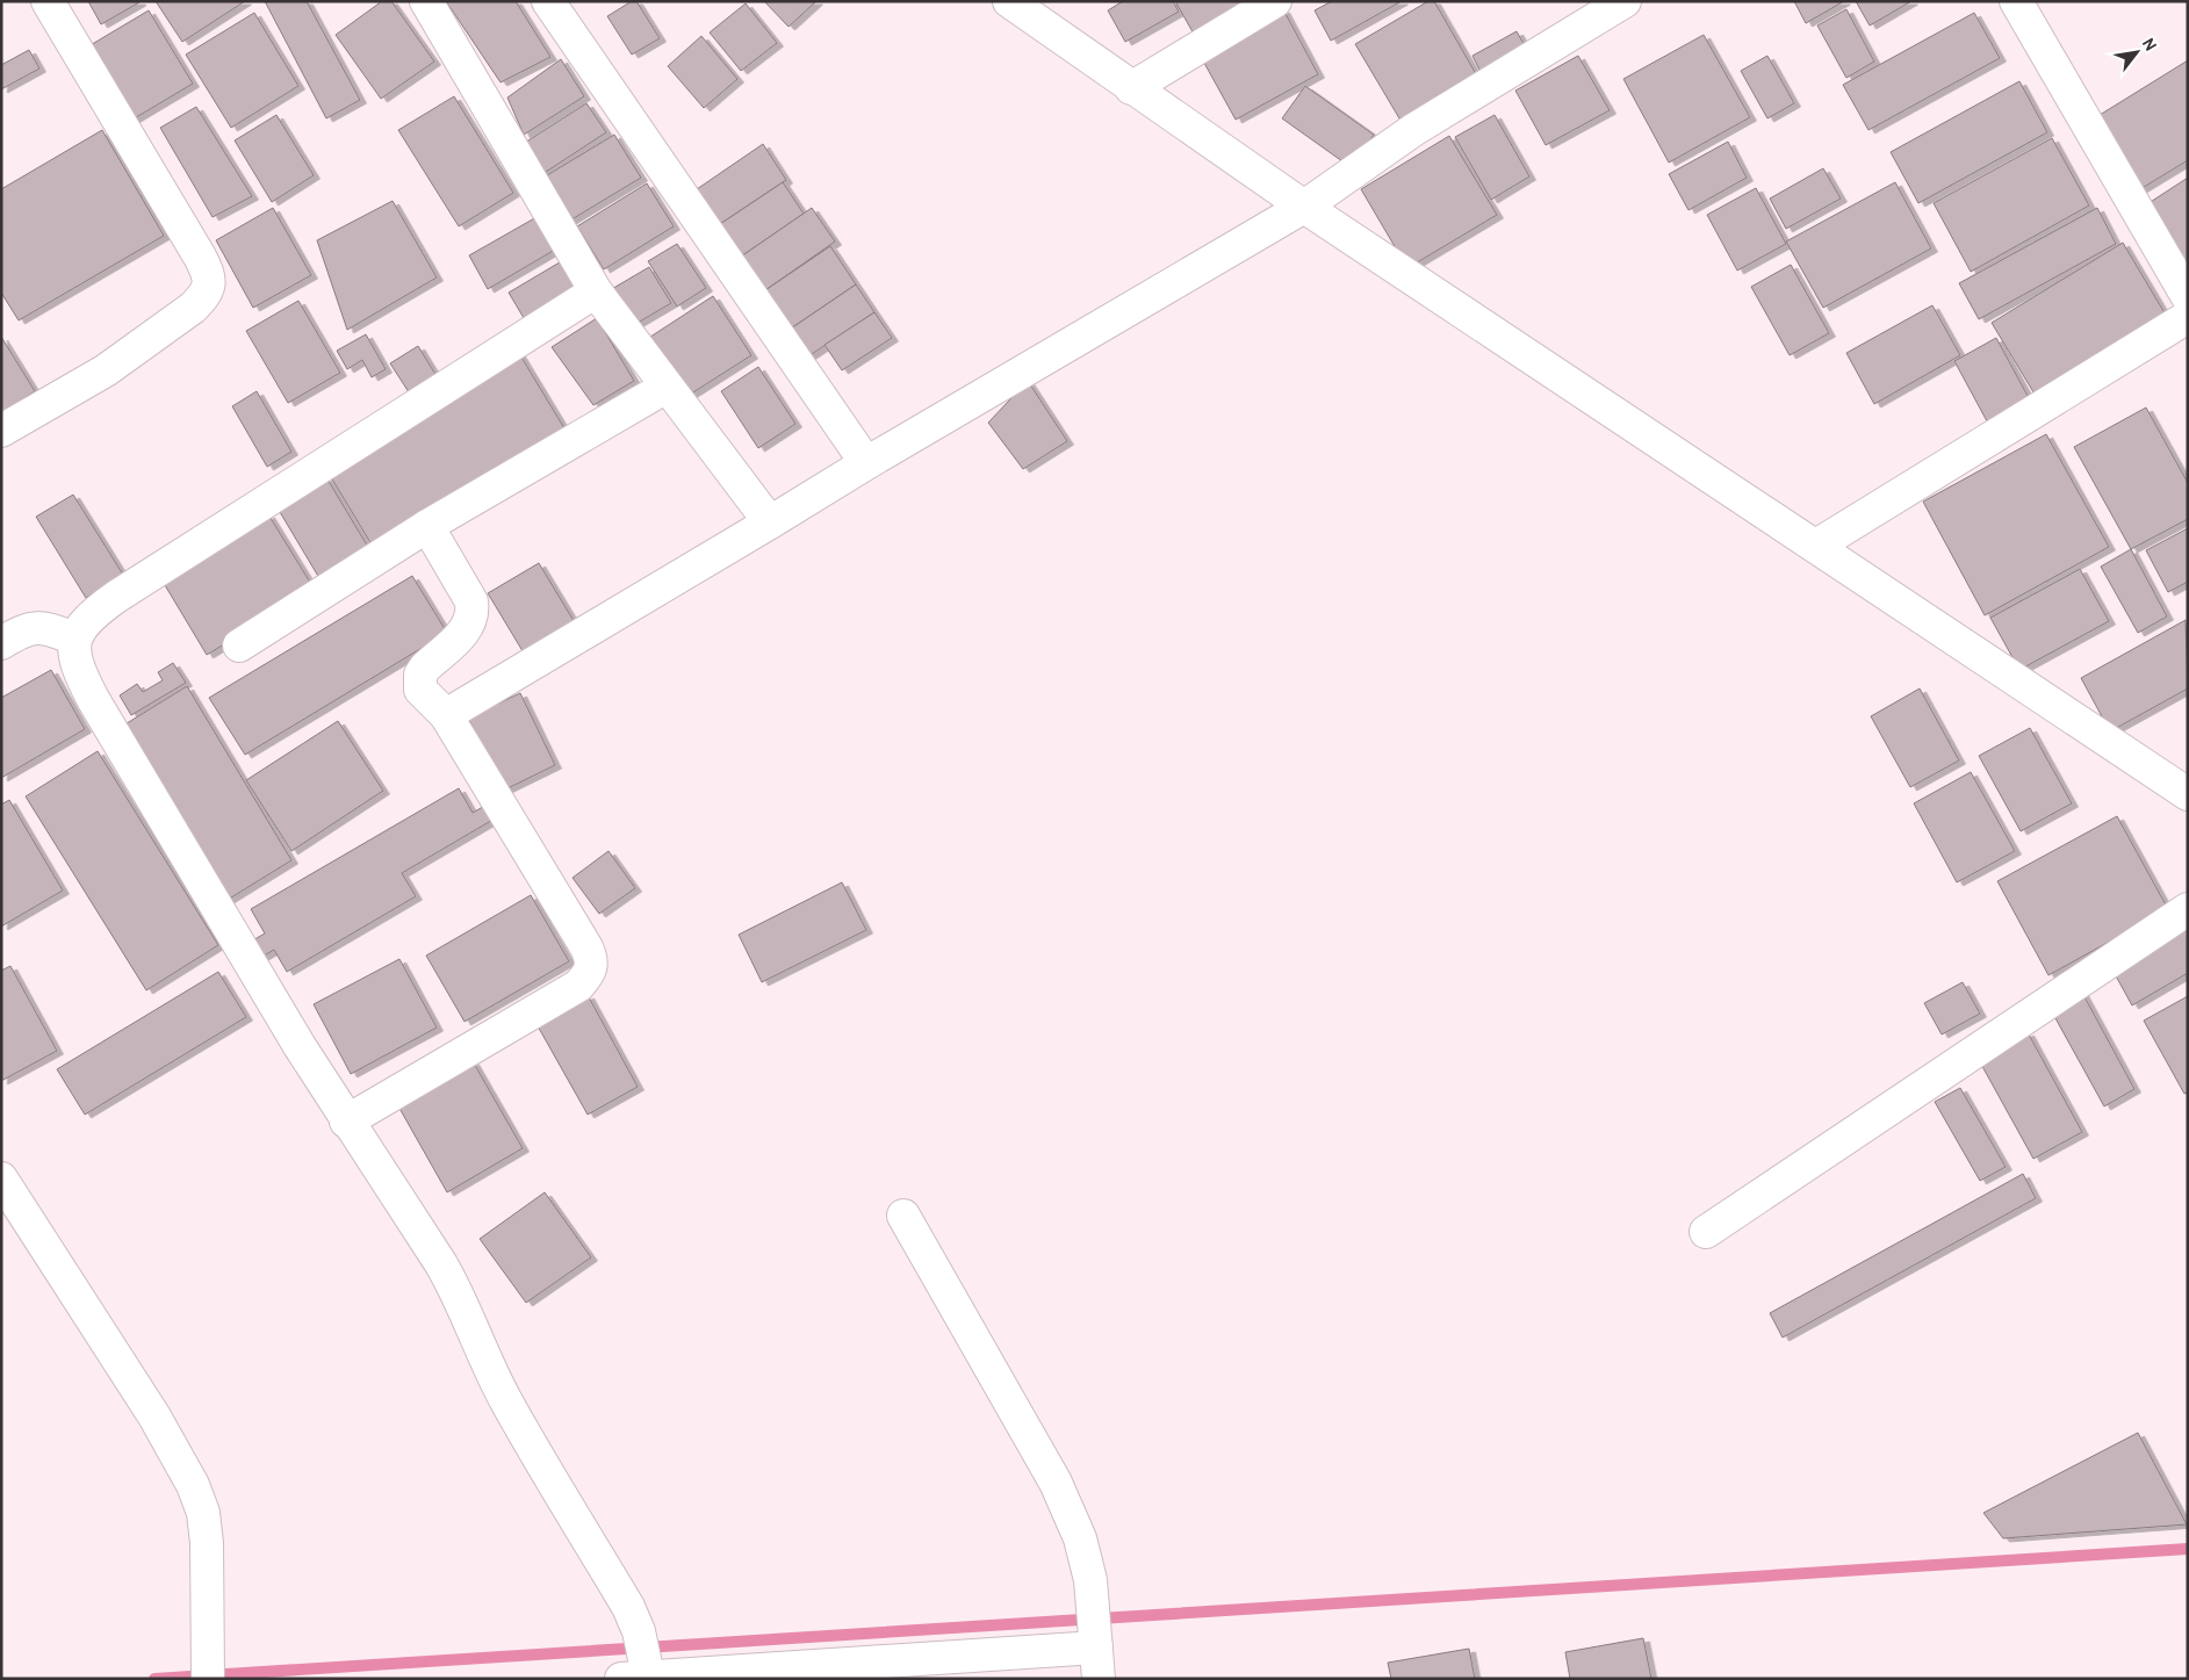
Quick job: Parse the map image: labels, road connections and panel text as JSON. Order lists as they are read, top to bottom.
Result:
{
  "north": "top right"
}
